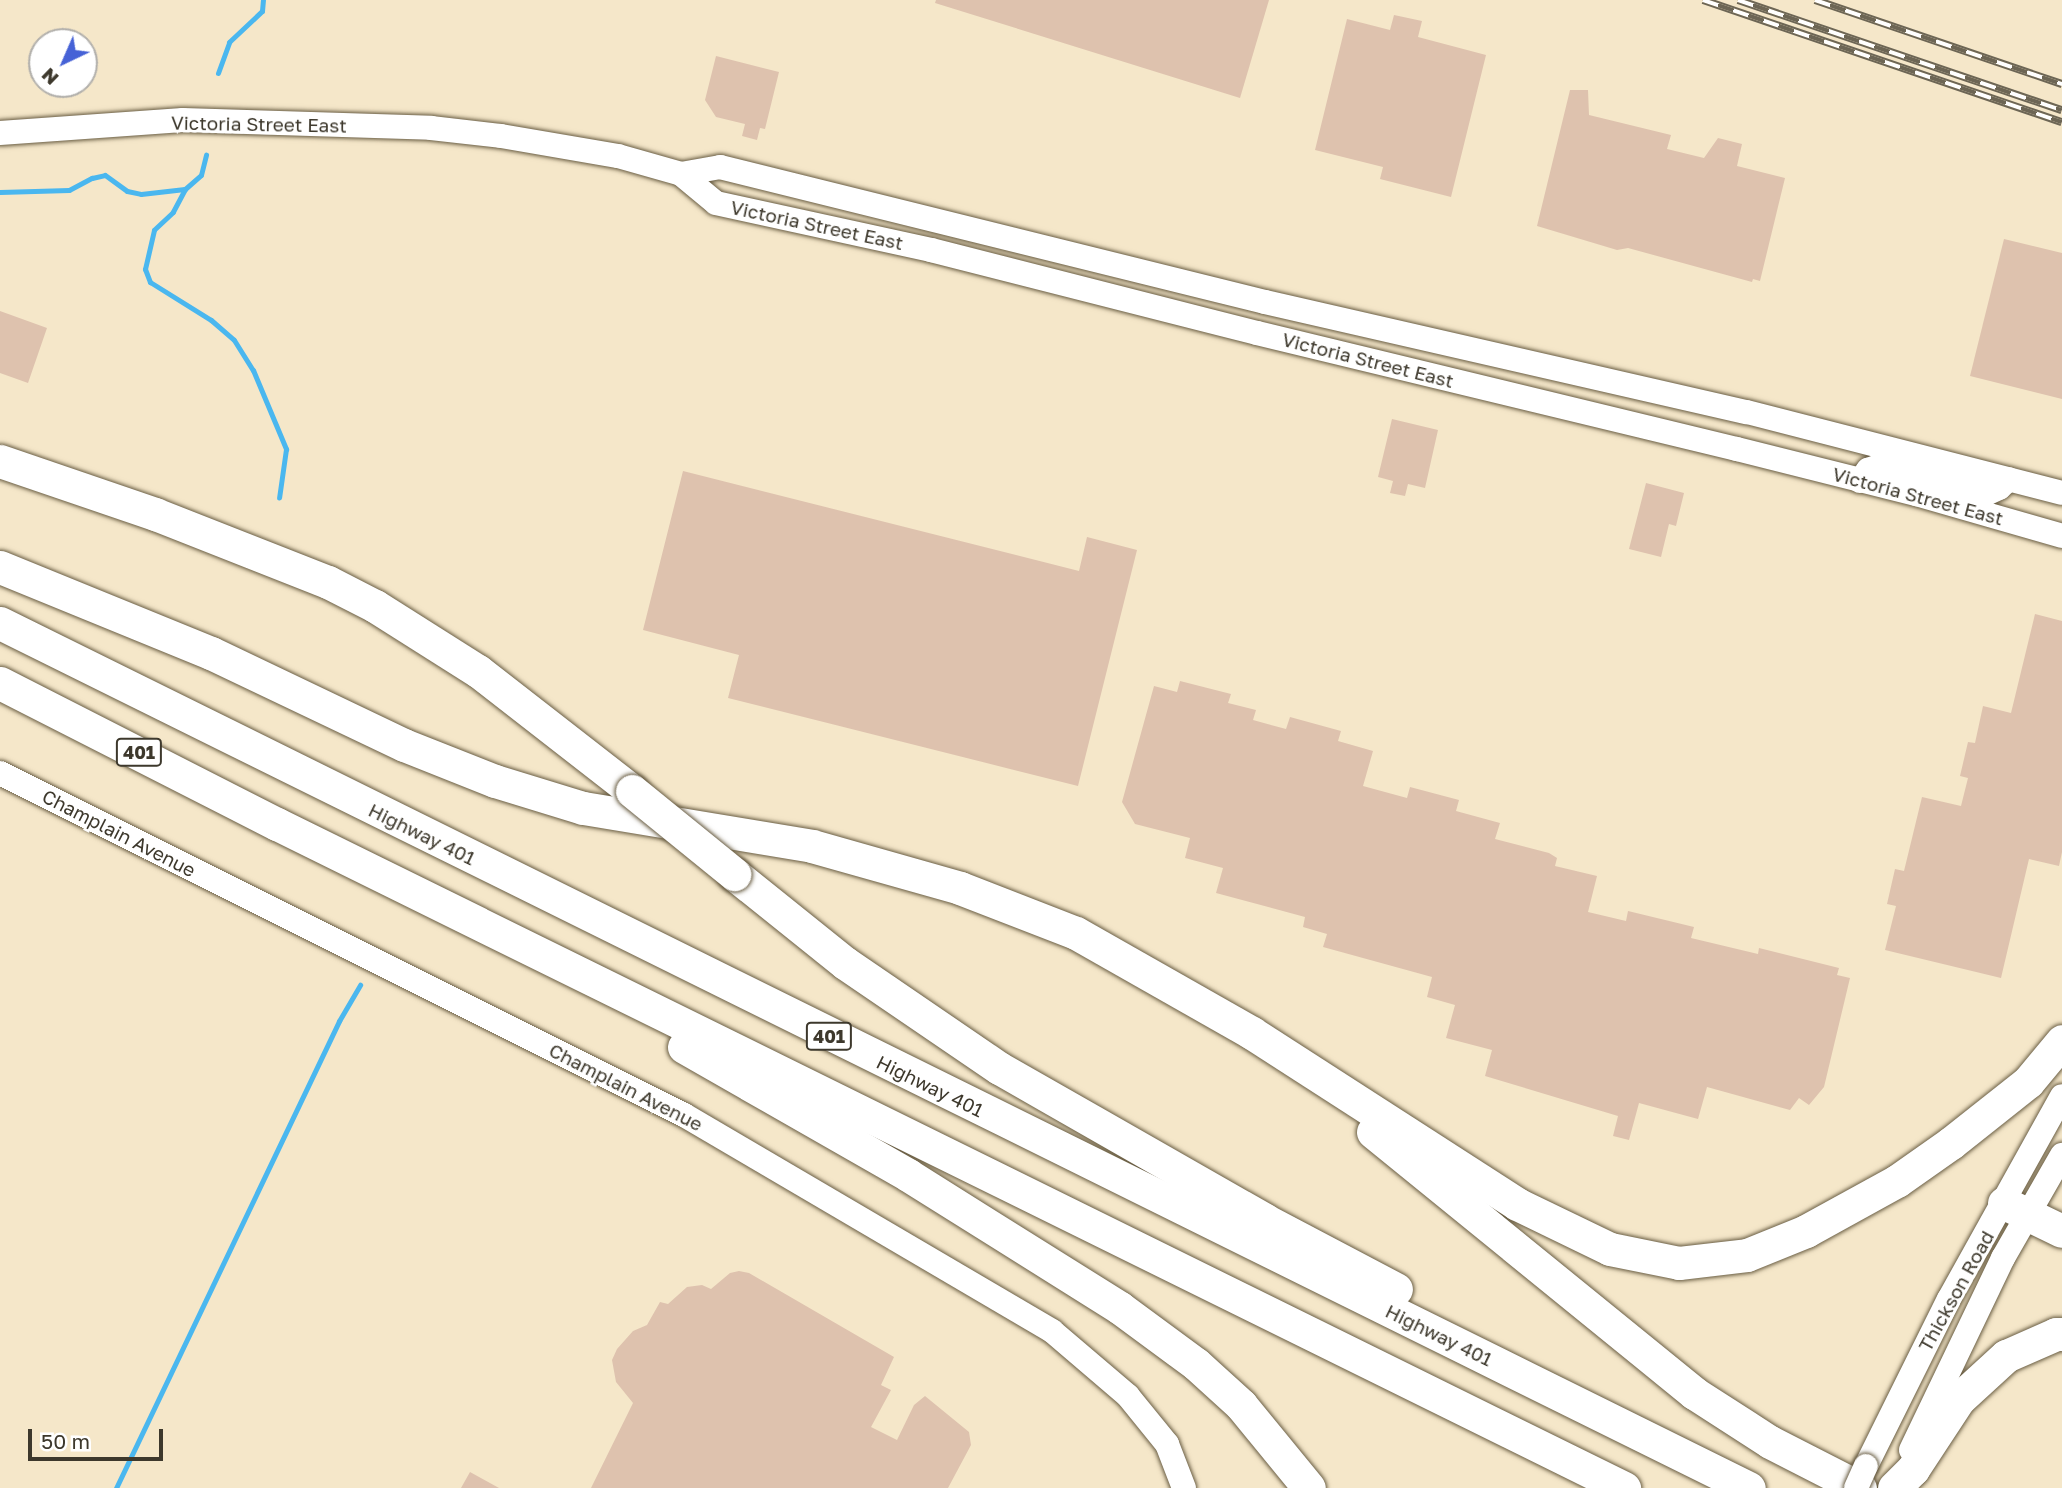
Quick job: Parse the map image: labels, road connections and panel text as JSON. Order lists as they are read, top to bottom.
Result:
{
  "streets": {
    "highway": ["401", "Highway 401"],
    "main road": ["Victoria Street East", "Champlain Avenue", "Thickson Road"]
  },
  "scale_bar": "50 m",
  "north": "bottom left"
}
